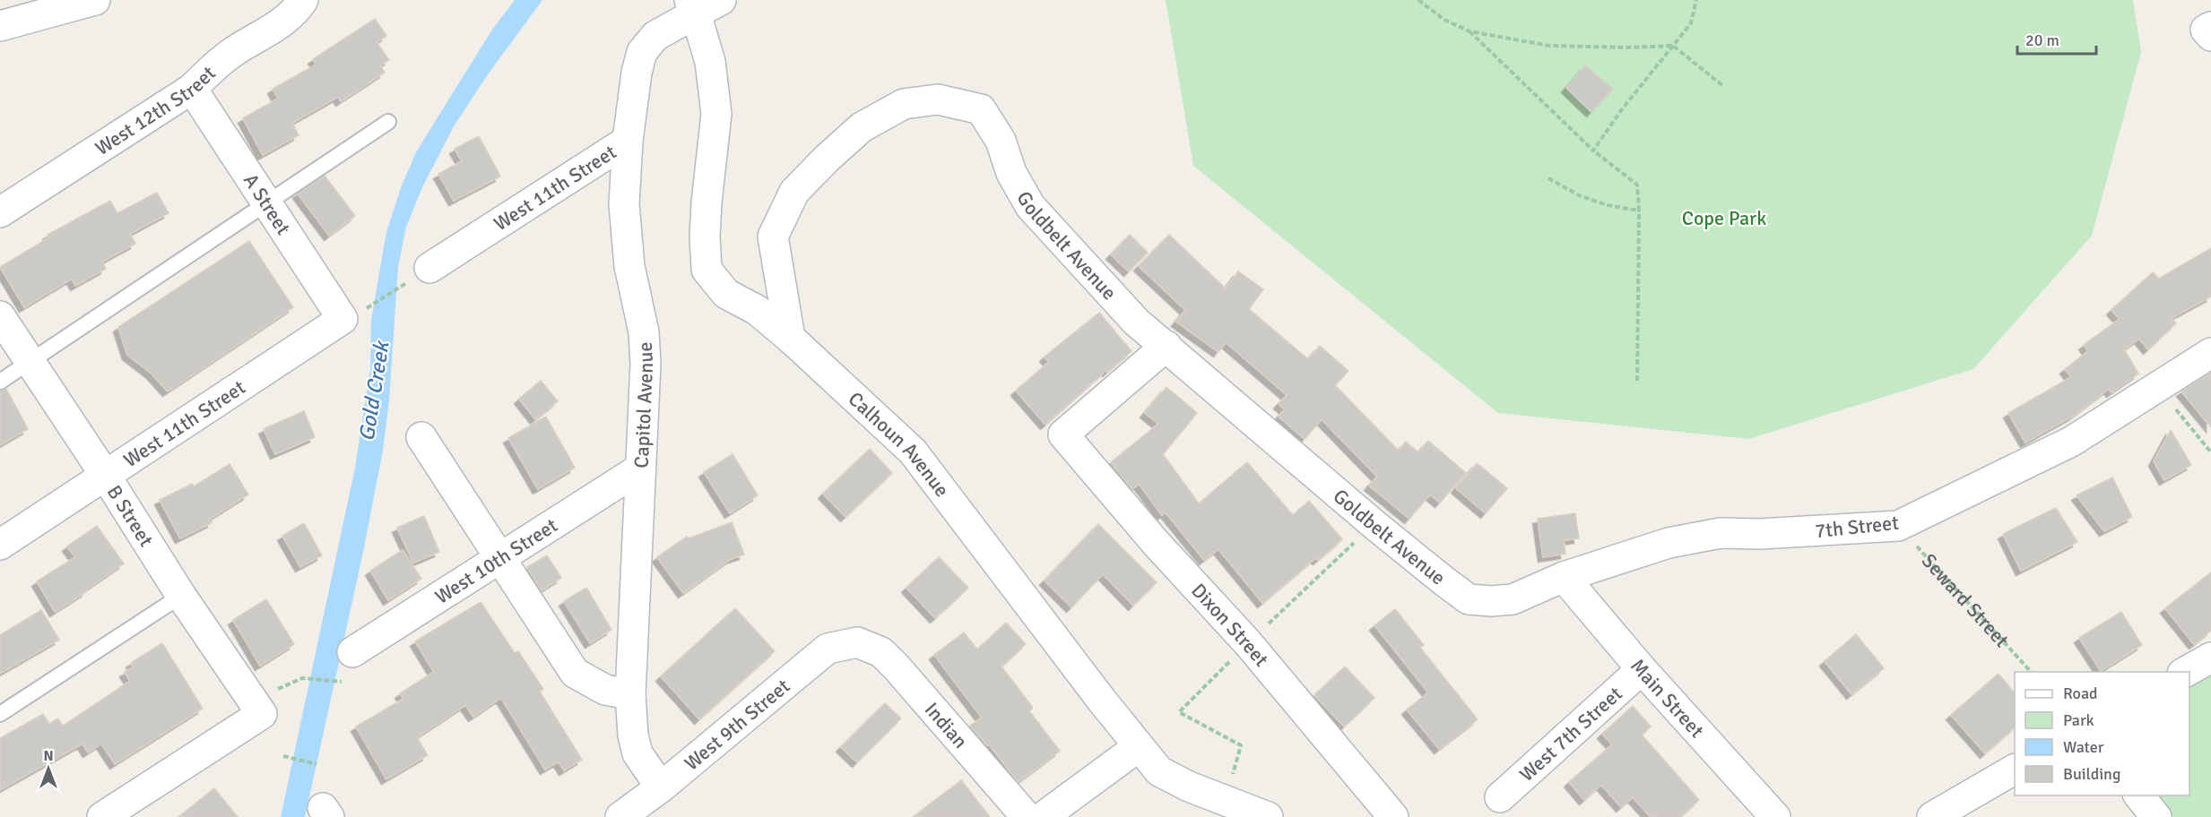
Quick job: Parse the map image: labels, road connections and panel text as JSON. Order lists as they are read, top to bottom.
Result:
{
  "streets": {
    "street": [
      "West 12th Street",
      "West 11th Street",
      "A Street",
      "Goldbelt Avenue",
      "Capitol Avenue",
      "Calhoun Avenue",
      "B Street",
      "7th Street",
      "West 10th Street",
      "Dixon Street",
      "Main Street",
      "West 9th Street",
      "Indian",
      "West 7th Street"
    ],
    "path": ["Seward Street"]
  },
  "crossings": [
    ["West 12th Street", "A Street"],
    ["West 11th Street", "A Street"],
    ["West 11th Street", "Capitol Avenue"],
    ["West 11th Street", "B Street"],
    ["Goldbelt Avenue", "Calhoun Avenue"],
    ["Goldbelt Avenue", "7th Street"],
    ["Goldbelt Avenue", "Dixon Street"],
    ["Capitol Avenue", "Calhoun Avenue"],
    ["Capitol Avenue", "West 10th Street"],
    ["Capitol Avenue", "West 9th Street"],
    ["7th Street", "Seward Street"],
    ["7th Street", "Main Street"],
    ["Main Street", "West 7th Street"],
    ["West 9th Street", "Indian"]
  ],
  "water": ["Gold Creek"],
  "parks": ["Cope Park"],
  "legend": [
    "Road",
    "Park",
    "Water",
    "Building"
  ],
  "scale_bar": "20 m",
  "north": "top"
}
